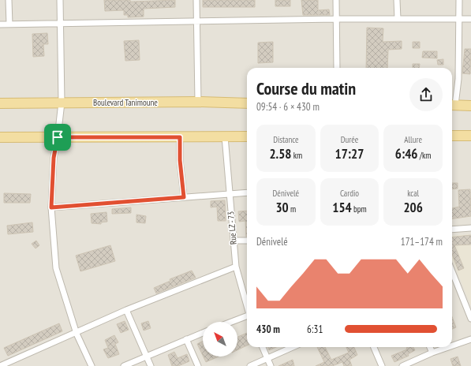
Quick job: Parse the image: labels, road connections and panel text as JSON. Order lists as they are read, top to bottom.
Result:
{
  "streets": {
    "main road": ["Boulevard Tanimoune"],
    "street": ["Rue LZ - 73"]
  },
  "north": "top left",
  "page": {
    "heading": ["Course du matin", "09:54 · 6 × 430 m"],
    "stats": [
      ["Distance", "2.58 km"],
      ["Durée", "17:27"],
      ["Allure", "6:46 /km"],
      ["Dénivelé", "30 m"],
      ["Cardio", "154 bpm"],
      ["kcal", "206"]
    ],
    "chart": ["Dénivelé", "171–174 m"],
    "list": [
      {
        "name": "430 m",
        "note": "6:31"
      }
    ]
  }
}
